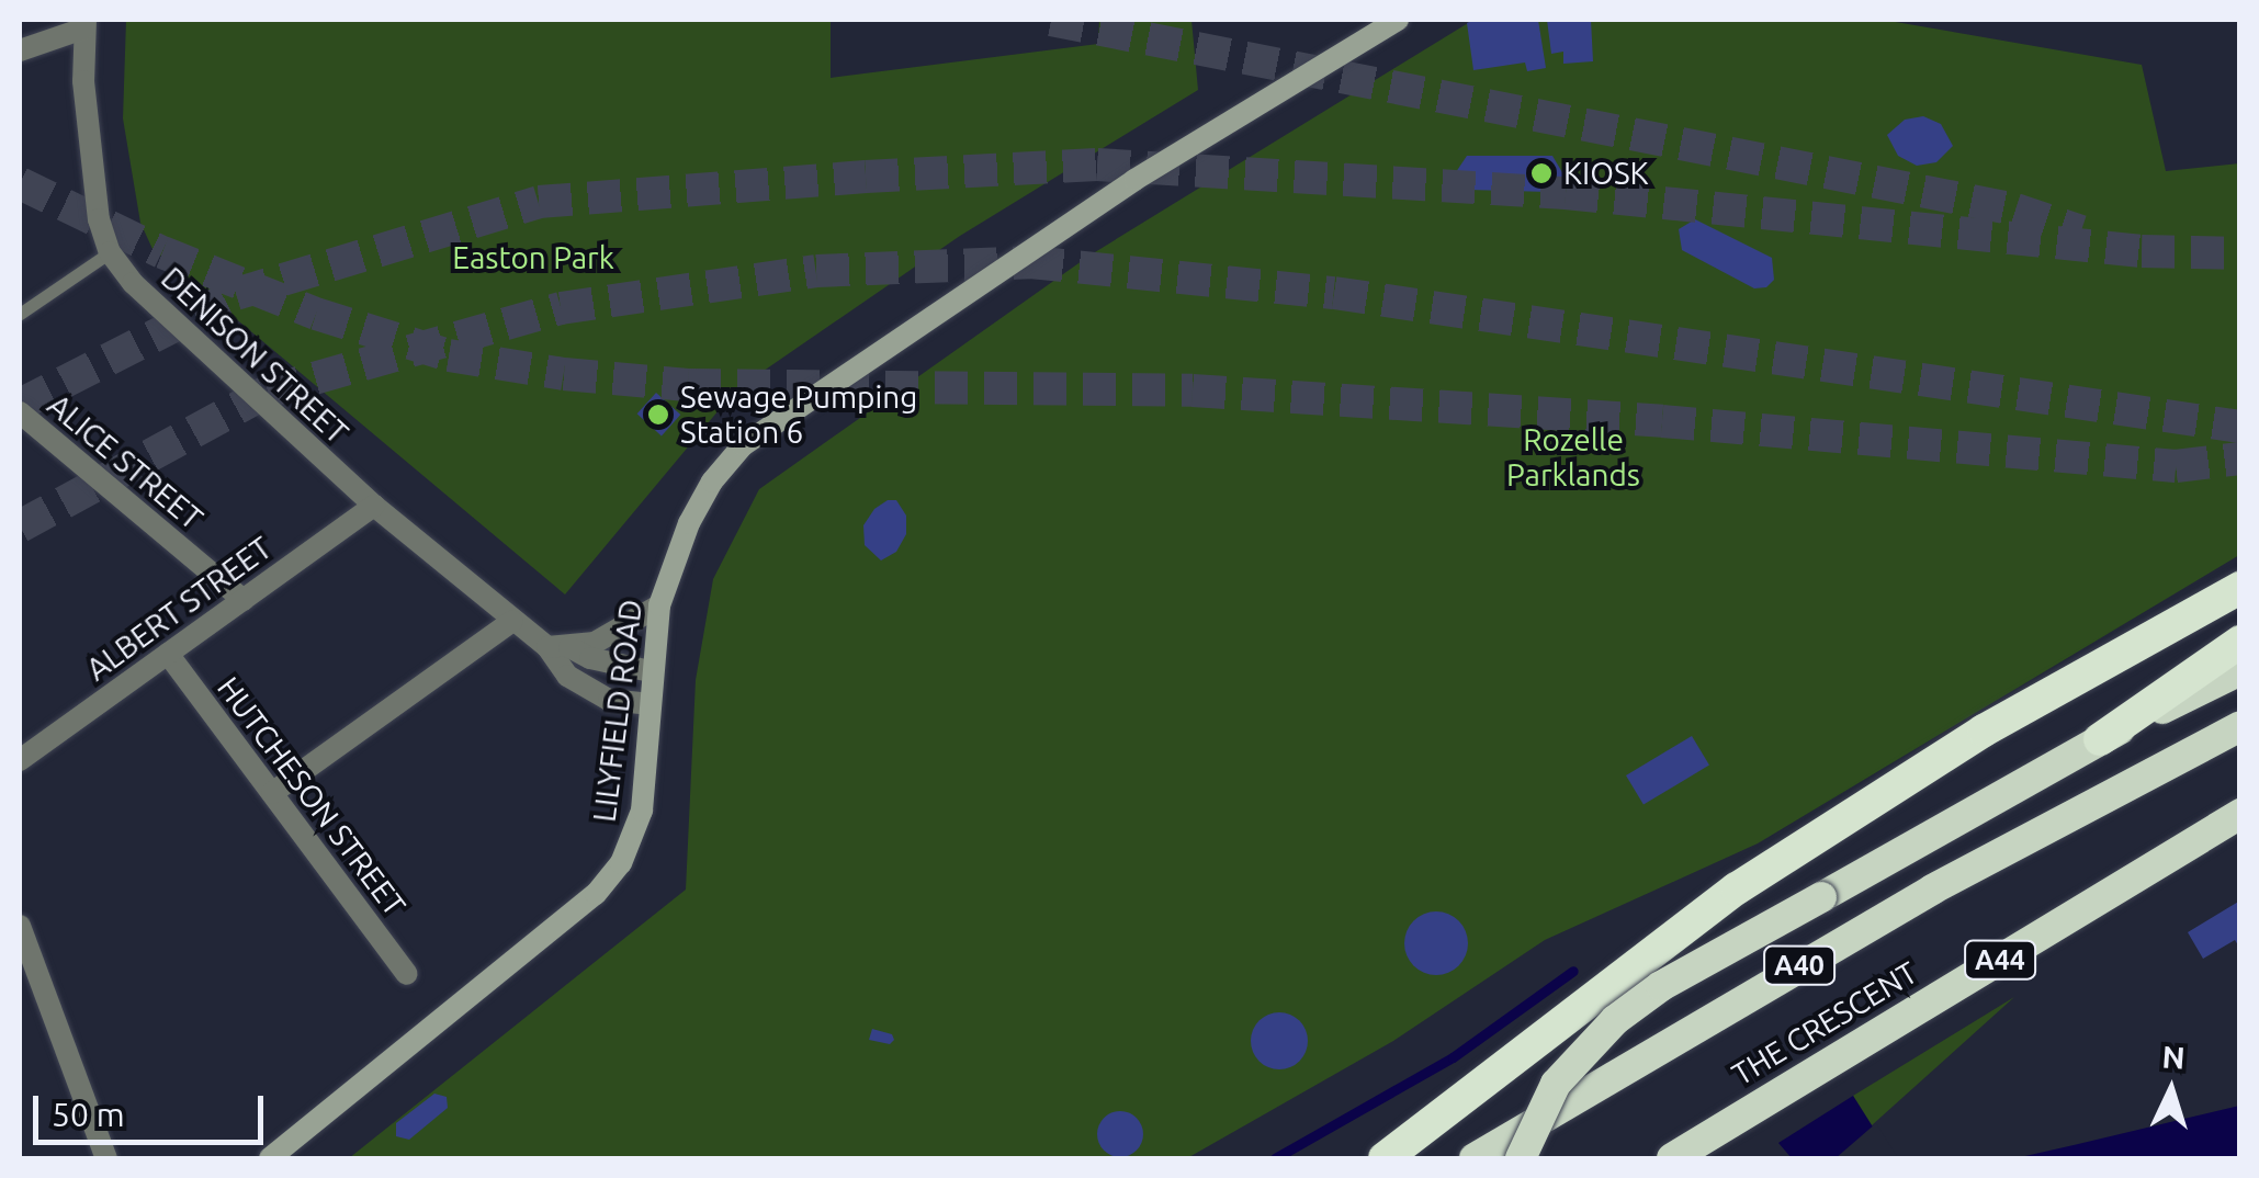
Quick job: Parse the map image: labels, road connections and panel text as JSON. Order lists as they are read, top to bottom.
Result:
{
  "streets": {
    "highway": ["A44", "A40", "THE CRESCENT"],
    "main road": ["LILYFIELD ROAD"],
    "street": [
      "DENISON STREET",
      "ALICE STREET",
      "ALBERT STREET",
      "HUTCHESON STREET"
    ]
  },
  "crossings": [
    ["DENISON STREET", "ALBERT STREET"],
    ["DENISON STREET", "LILYFIELD ROAD"],
    ["ALICE STREET", "ALBERT STREET"],
    ["ALBERT STREET", "HUTCHESON STREET"]
  ],
  "parks": ["Easton Park", "Rozelle Parklands"],
  "places": ["KIOSK", "Sewage Pumping Station 6"],
  "scale_bar": "50 m",
  "north": "top"
}
